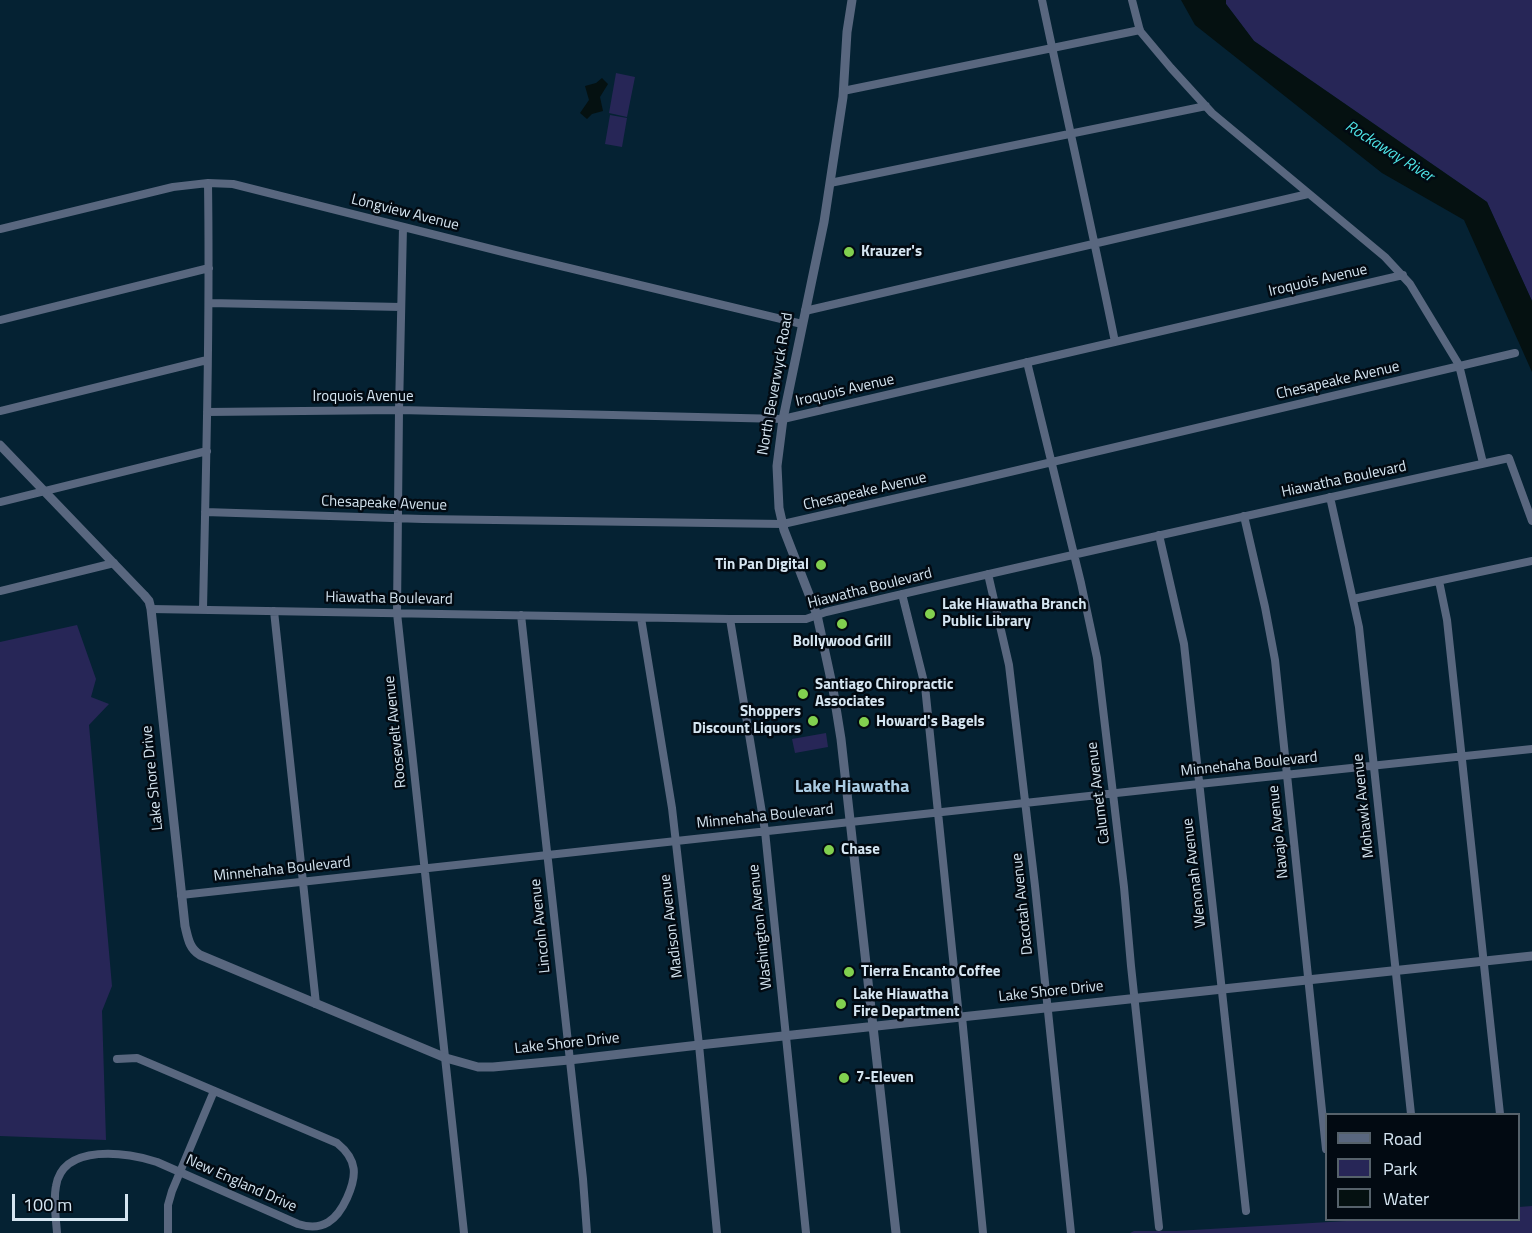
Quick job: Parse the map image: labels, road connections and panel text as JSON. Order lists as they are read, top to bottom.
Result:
{
  "streets": {
    "street": [
      "Longview Avenue",
      "Iroquois Avenue",
      "Chesapeake Avenue",
      "North Beverwyck Road",
      "Hiawatha Boulevard",
      "Roosevelt Avenue",
      "Minnehaha Boulevard",
      "Lake Shore Drive",
      "Calumet Avenue",
      "Mohawk Avenue",
      "Navajo Avenue",
      "Wenonah Avenue",
      "Dacotah Avenue",
      "Lincoln Avenue",
      "Madison Avenue",
      "Washington Avenue",
      "New England Drive"
    ]
  },
  "crossings": [
    ["Longview Avenue", "North Beverwyck Road"],
    ["Longview Avenue", "Roosevelt Avenue"],
    ["Iroquois Avenue", "North Beverwyck Road"],
    ["Iroquois Avenue", "Roosevelt Avenue"],
    ["Iroquois Avenue", "Calumet Avenue"],
    ["Chesapeake Avenue", "North Beverwyck Road"],
    ["Chesapeake Avenue", "Roosevelt Avenue"],
    ["Chesapeake Avenue", "Calumet Avenue"],
    ["North Beverwyck Road", "Hiawatha Boulevard"],
    ["North Beverwyck Road", "Minnehaha Boulevard"],
    ["North Beverwyck Road", "Lake Shore Drive"],
    ["Hiawatha Boulevard", "Roosevelt Avenue"],
    ["Hiawatha Boulevard", "Lake Shore Drive"],
    ["Hiawatha Boulevard", "Calumet Avenue"],
    ["Hiawatha Boulevard", "Mohawk Avenue"],
    ["Hiawatha Boulevard", "Navajo Avenue"],
    ["Hiawatha Boulevard", "Wenonah Avenue"],
    ["Hiawatha Boulevard", "Dacotah Avenue"],
    ["Hiawatha Boulevard", "Lincoln Avenue"],
    ["Hiawatha Boulevard", "Madison Avenue"],
    ["Hiawatha Boulevard", "Washington Avenue"],
    ["Roosevelt Avenue", "Minnehaha Boulevard"],
    ["Roosevelt Avenue", "Lake Shore Drive"],
    ["Minnehaha Boulevard", "Lake Shore Drive"],
    ["Minnehaha Boulevard", "Calumet Avenue"],
    ["Minnehaha Boulevard", "Mohawk Avenue"],
    ["Minnehaha Boulevard", "Navajo Avenue"],
    ["Minnehaha Boulevard", "Wenonah Avenue"],
    ["Minnehaha Boulevard", "Dacotah Avenue"],
    ["Minnehaha Boulevard", "Lincoln Avenue"],
    ["Minnehaha Boulevard", "Madison Avenue"],
    ["Minnehaha Boulevard", "Washington Avenue"],
    ["Lake Shore Drive", "Calumet Avenue"],
    ["Lake Shore Drive", "Mohawk Avenue"],
    ["Lake Shore Drive", "Navajo Avenue"],
    ["Lake Shore Drive", "Wenonah Avenue"],
    ["Lake Shore Drive", "Dacotah Avenue"],
    ["Lake Shore Drive", "Lincoln Avenue"],
    ["Lake Shore Drive", "Madison Avenue"],
    ["Lake Shore Drive", "Washington Avenue"]
  ],
  "districts": ["Lake Hiawatha"],
  "water": ["Rockaway River"],
  "places": [
    "Krauzer's",
    "Tin Pan Digital",
    "Lake Hiawatha Branch Public Library",
    "Bollywood Grill",
    "Santiago Chiropractic Associates",
    "Shoppers Discount Liquors",
    "Howard's Bagels",
    "Chase",
    "Tierra Encanto Coffee",
    "Lake Hiawatha Fire Department",
    "7-Eleven"
  ],
  "legend": ["Road", "Park", "Water"],
  "scale_bar": "100 m"
}
